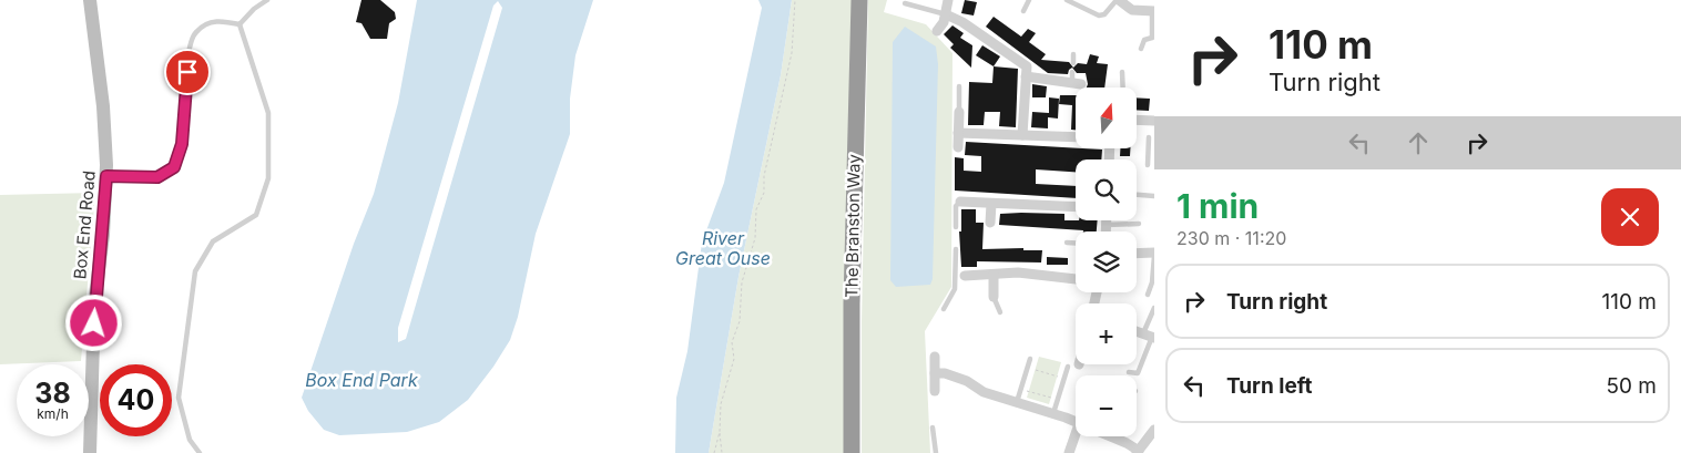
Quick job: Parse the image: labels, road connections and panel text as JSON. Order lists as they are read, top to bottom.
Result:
{
  "streets": {
    "highway": ["The Branston Way"],
    "street": ["Box End Road"]
  },
  "water": ["River Great Ouse", "Box End Park"],
  "north": "top",
  "page": {
    "turn": ["110 m", "Turn right"],
    "map_buttons": ["+", "−"],
    "heading": ["1 min", "230 m · 11:20"],
    "list": [
      {
        "name": "Turn right",
        "value": "110 m"
      },
      {
        "name": "Turn left",
        "value": "50 m"
      }
    ],
    "speed": "38 km/h",
    "limit": "40"
  }
}
